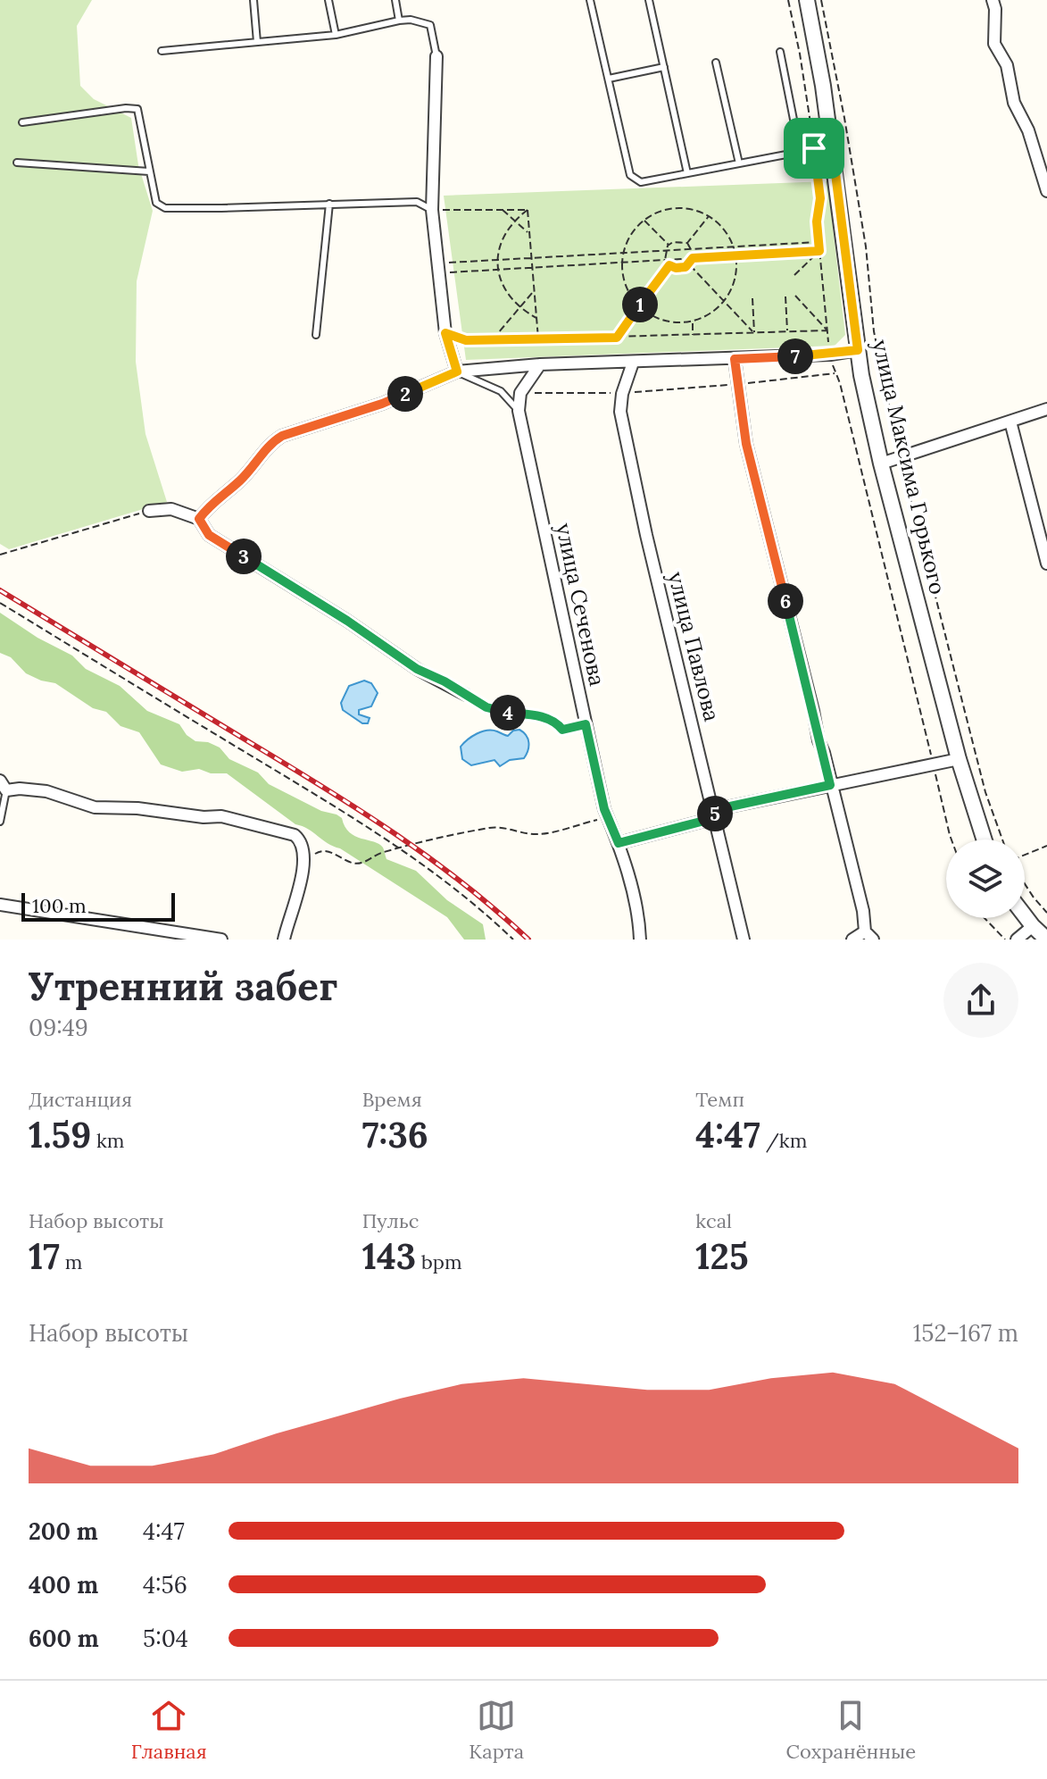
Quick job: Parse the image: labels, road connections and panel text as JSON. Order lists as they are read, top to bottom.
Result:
{
  "streets": {
    "street": ["улица Максима Горького", "улица Сеченова", "улица Павлова"]
  },
  "scale_bar": "100 m",
  "page": {
    "pins": [
      "1",
      "7",
      "2",
      "3",
      "6",
      "4",
      "5"
    ],
    "scale": "100 m",
    "heading": ["Утренний забег", "09:49"],
    "stats": [
      ["Дистанция", "1.59 km"],
      ["Время", "7:36"],
      ["Темп", "4:47 /km"],
      ["Набор высоты", "17 m"],
      ["Пульс", "143 bpm"],
      ["kcal", "125"]
    ],
    "chart": ["Набор высоты", "152–167 m"],
    "list": [
      {
        "name": "200 m",
        "note": "4:47"
      },
      {
        "name": "400 m",
        "note": "4:56"
      },
      {
        "name": "600 m",
        "note": "5:04"
      }
    ],
    "tabs": ["Главная", "Карта", "Сохранённые"]
  }
}
